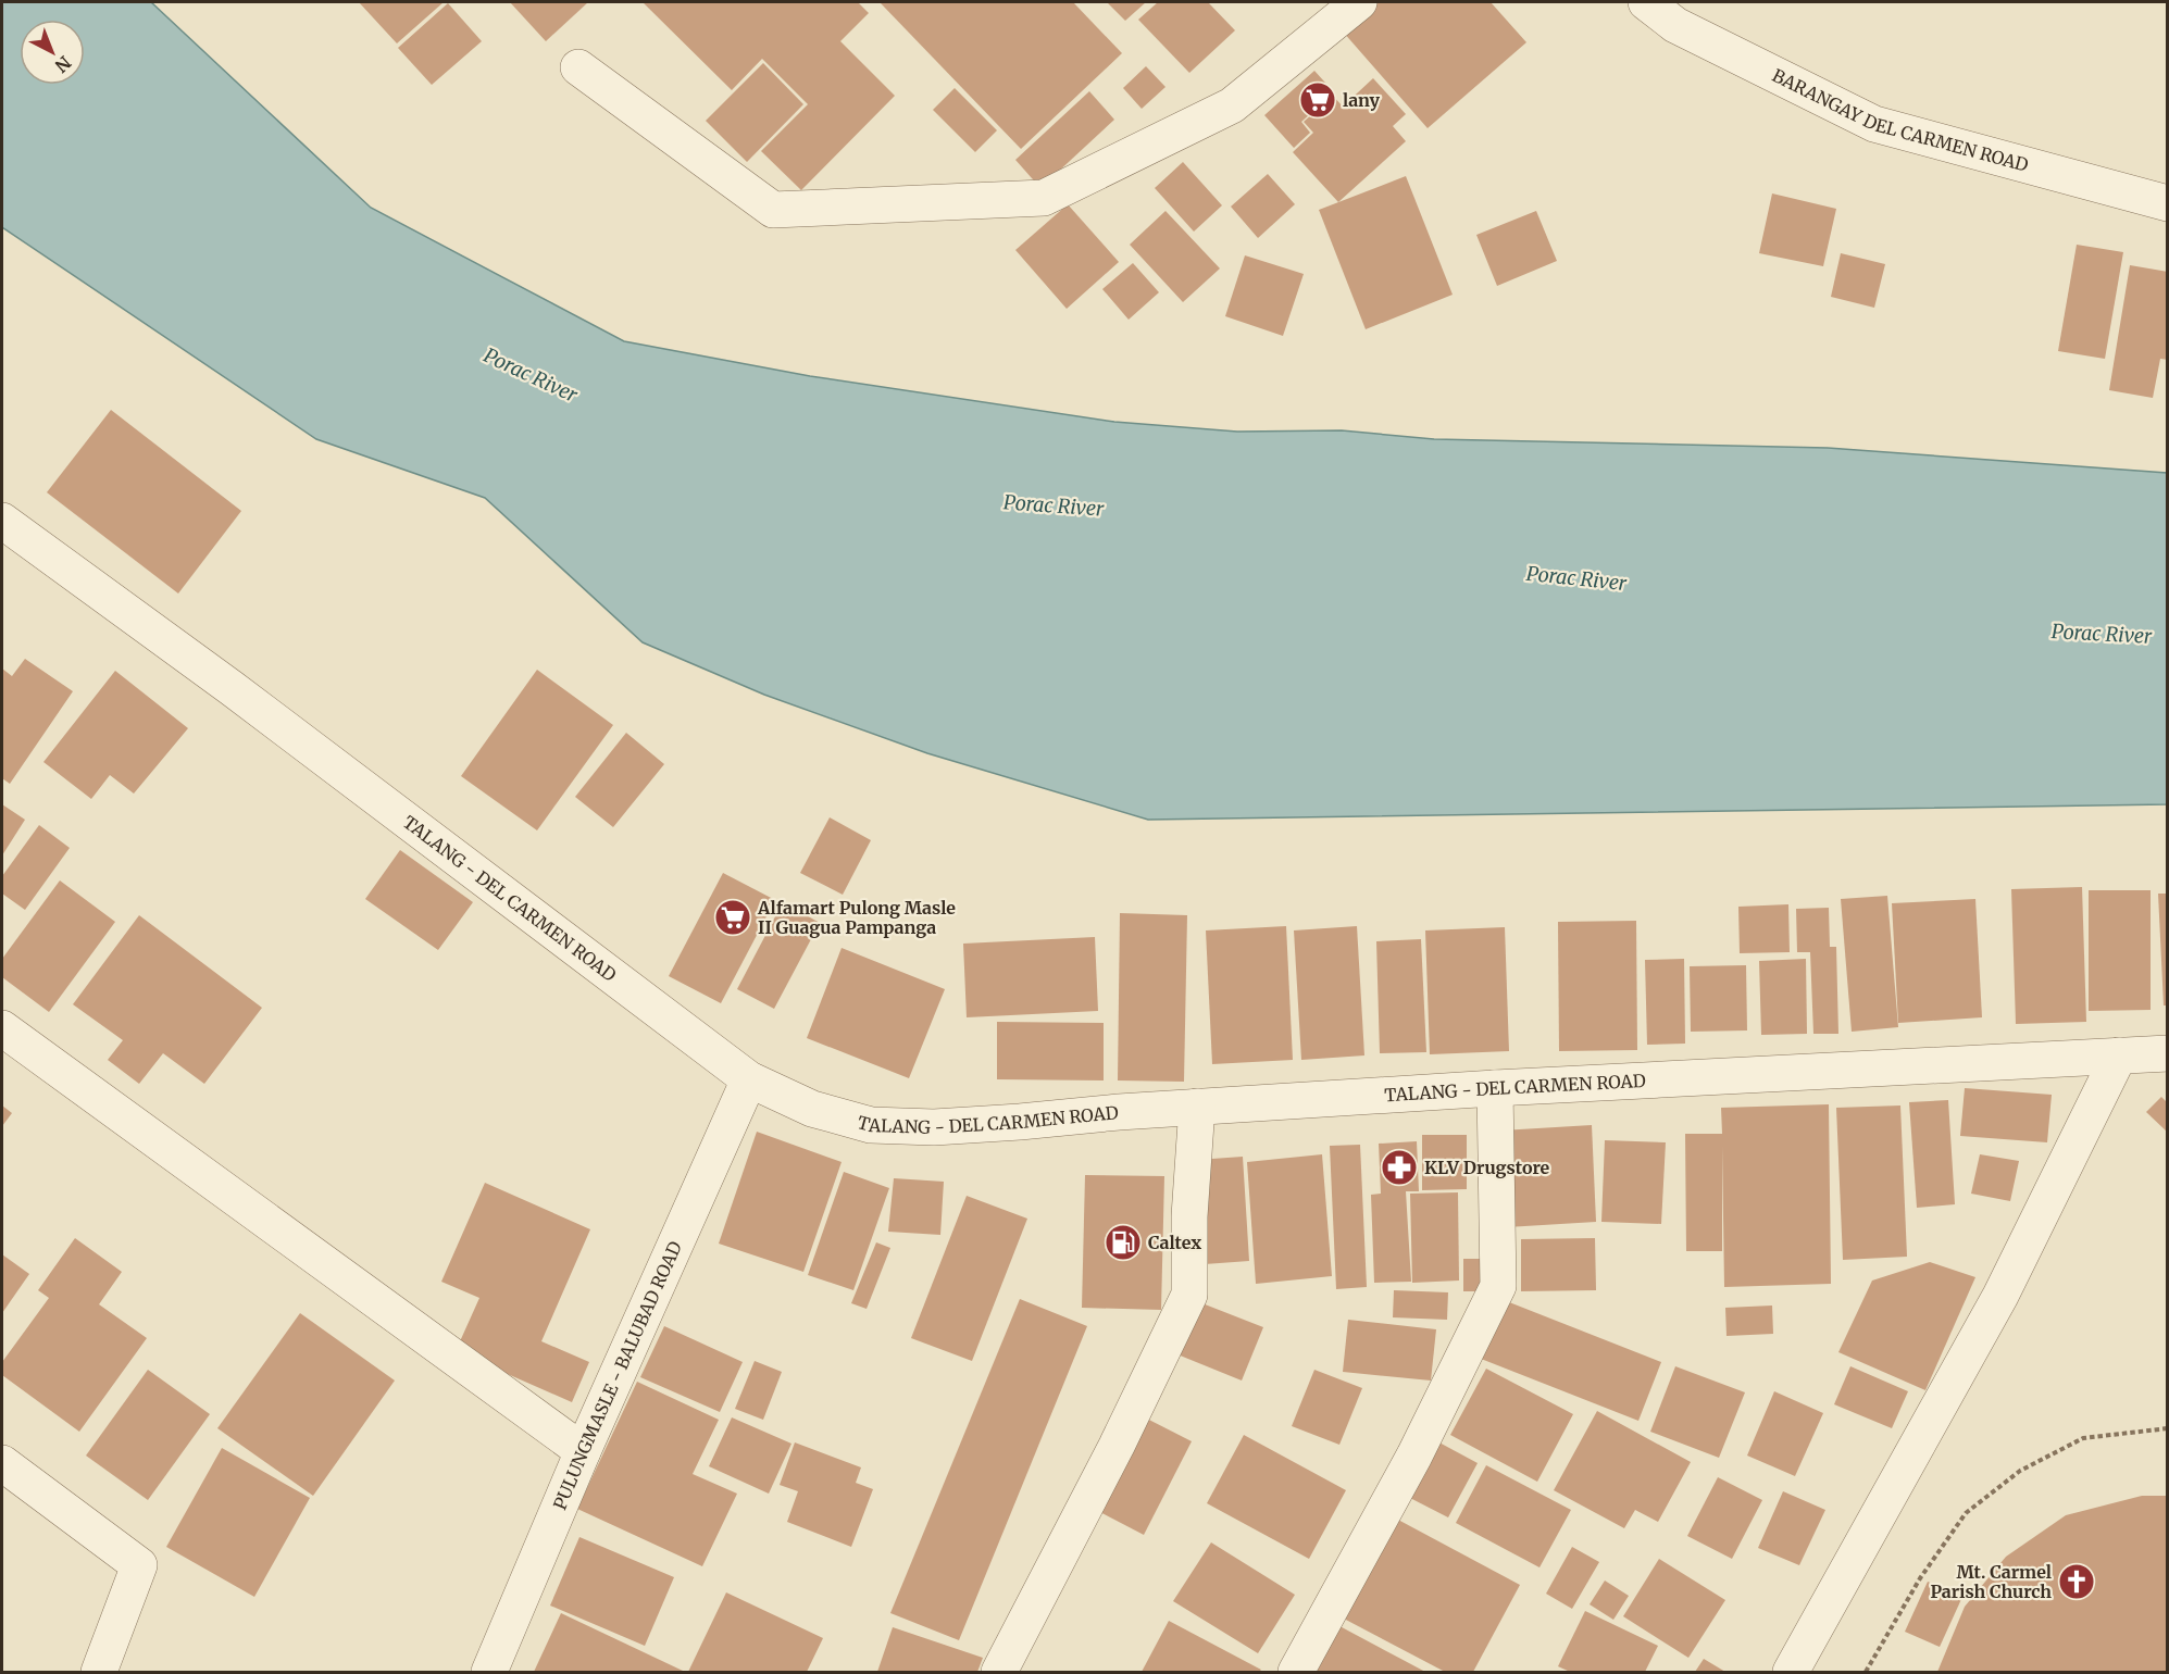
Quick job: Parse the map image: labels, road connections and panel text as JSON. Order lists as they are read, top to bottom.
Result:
{
  "streets": {
    "street": ["BARANGAY DEL CARMEN ROAD", "TALANG - DEL CARMEN ROAD", "PULUNGMASLE - BALUBAD ROAD"]
  },
  "crossings": [
    ["TALANG - DEL CARMEN ROAD", "PULUNGMASLE - BALUBAD ROAD"]
  ],
  "water": ["Porac River"],
  "places": {
    "supermarket": ["lany", "Alfamart Pulong Masle II Guagua Pampanga"],
    "pharmacy": ["KLV Drugstore"],
    "fuel station": ["Caltex"],
    "church": ["Mt. Carmel Parish Church"]
  },
  "north": "bottom right"
}
